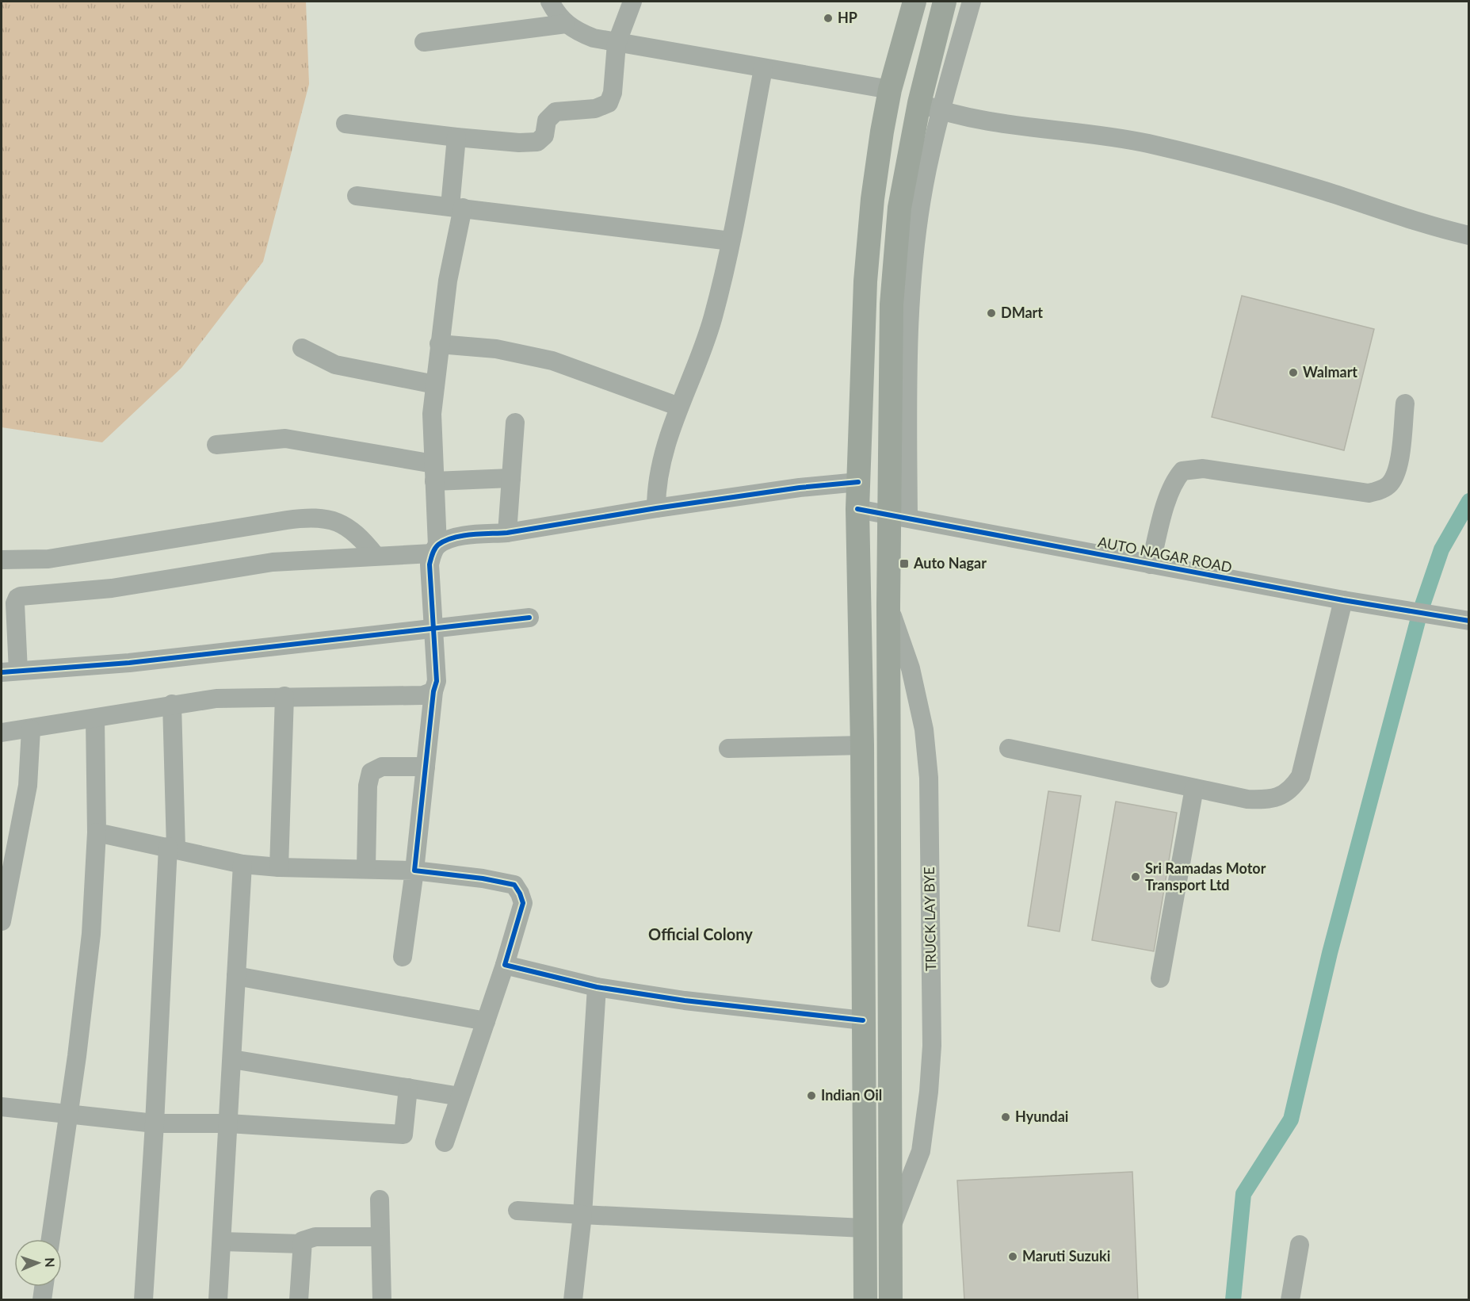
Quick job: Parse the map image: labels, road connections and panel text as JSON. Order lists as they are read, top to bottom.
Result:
{
  "streets": {
    "street": ["AUTO NAGAR ROAD", "TRUCK LAY BYE"]
  },
  "districts": ["Official Colony"],
  "places": {
    "other": [
      "HP",
      "DMart",
      "Walmart",
      "Sri Ramadas Motor Transport Ltd",
      "Indian Oil",
      "Hyundai",
      "Maruti Suzuki"
    ],
    "transit": ["Auto Nagar"]
  },
  "north": "right"
}
